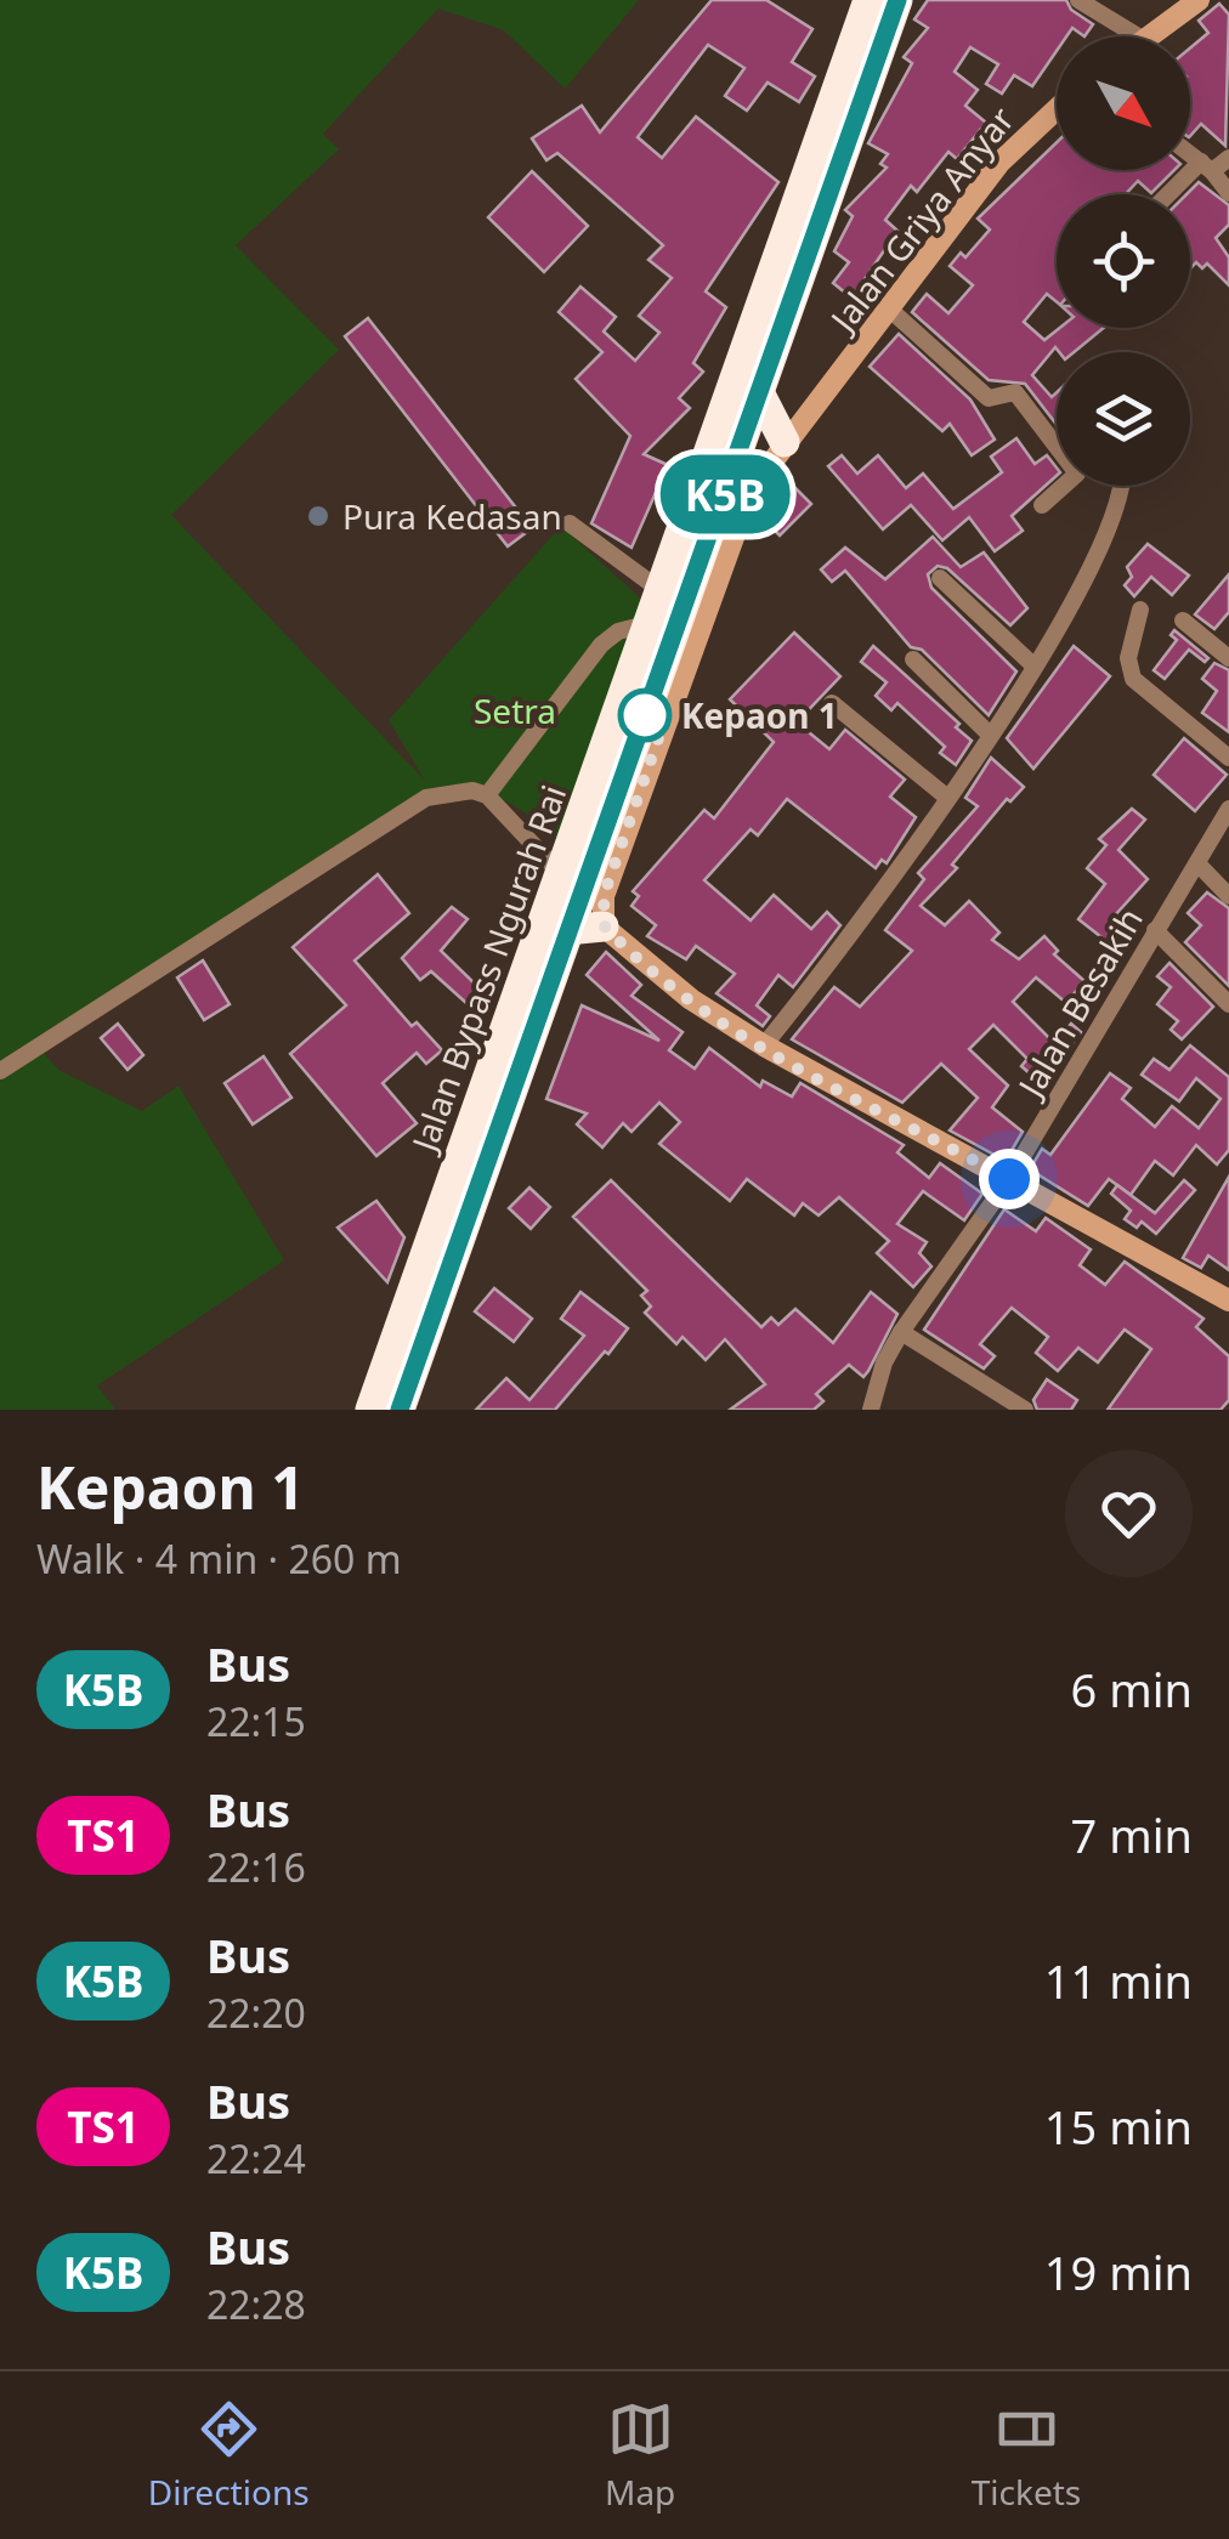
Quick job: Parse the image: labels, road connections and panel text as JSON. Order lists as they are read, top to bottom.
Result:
{
  "streets": {
    "highway": ["Jalan Bypass Ngurah Rai"],
    "street": ["Jalan Griya Anyar", "Jalan Besakih"]
  },
  "parks": ["Setra"],
  "places": ["Pura Kedasan", "Kepaon 1"],
  "lines": ["bus line K5B"],
  "north": "bottom right",
  "page": {
    "on_map": "K5B",
    "heading": ["Kepaon 1", "Walk · 4 min · 260 m"],
    "list": [
      {
        "mark": "K5B",
        "name": "Bus",
        "note": "22:15",
        "value": "6 min"
      },
      {
        "mark": "TS1",
        "name": "Bus",
        "note": "22:16",
        "value": "7 min"
      },
      {
        "mark": "K5B",
        "name": "Bus",
        "note": "22:20",
        "value": "11 min"
      },
      {
        "mark": "TS1",
        "name": "Bus",
        "note": "22:24",
        "value": "15 min"
      },
      {
        "mark": "K5B",
        "name": "Bus",
        "note": "22:28",
        "value": "19 min"
      }
    ],
    "tabs": ["Directions", "Map", "Tickets"]
  }
}
